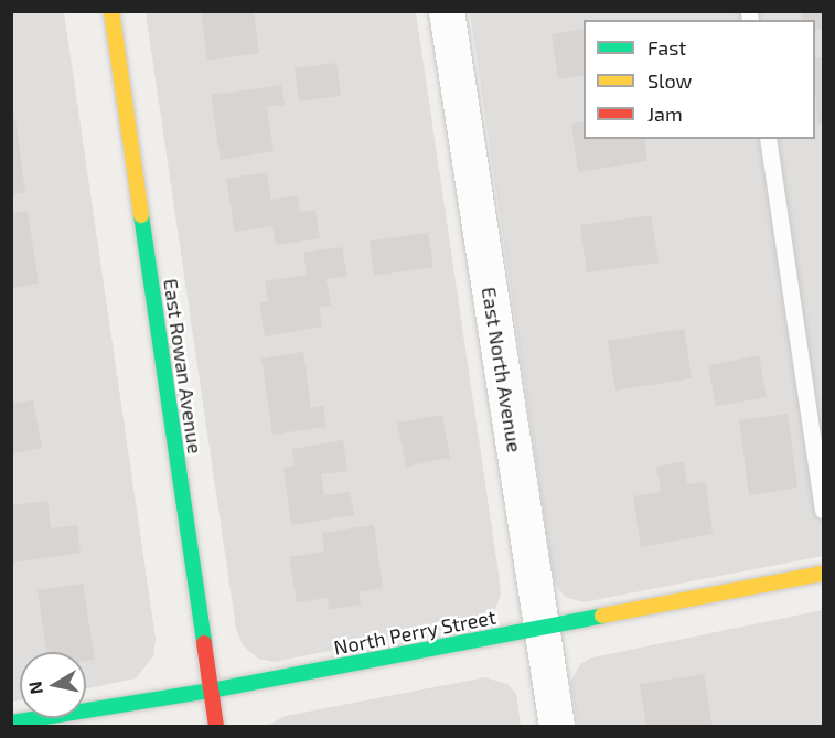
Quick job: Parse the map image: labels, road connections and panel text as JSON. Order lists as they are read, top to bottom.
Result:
{
  "streets": {
    "street": ["East Rowan Avenue", "East North Avenue", "North Perry Street"]
  },
  "crossings": [
    ["East Rowan Avenue", "North Perry Street"],
    ["East North Avenue", "North Perry Street"]
  ],
  "legend": ["Fast", "Slow", "Jam"],
  "north": "left"
}
